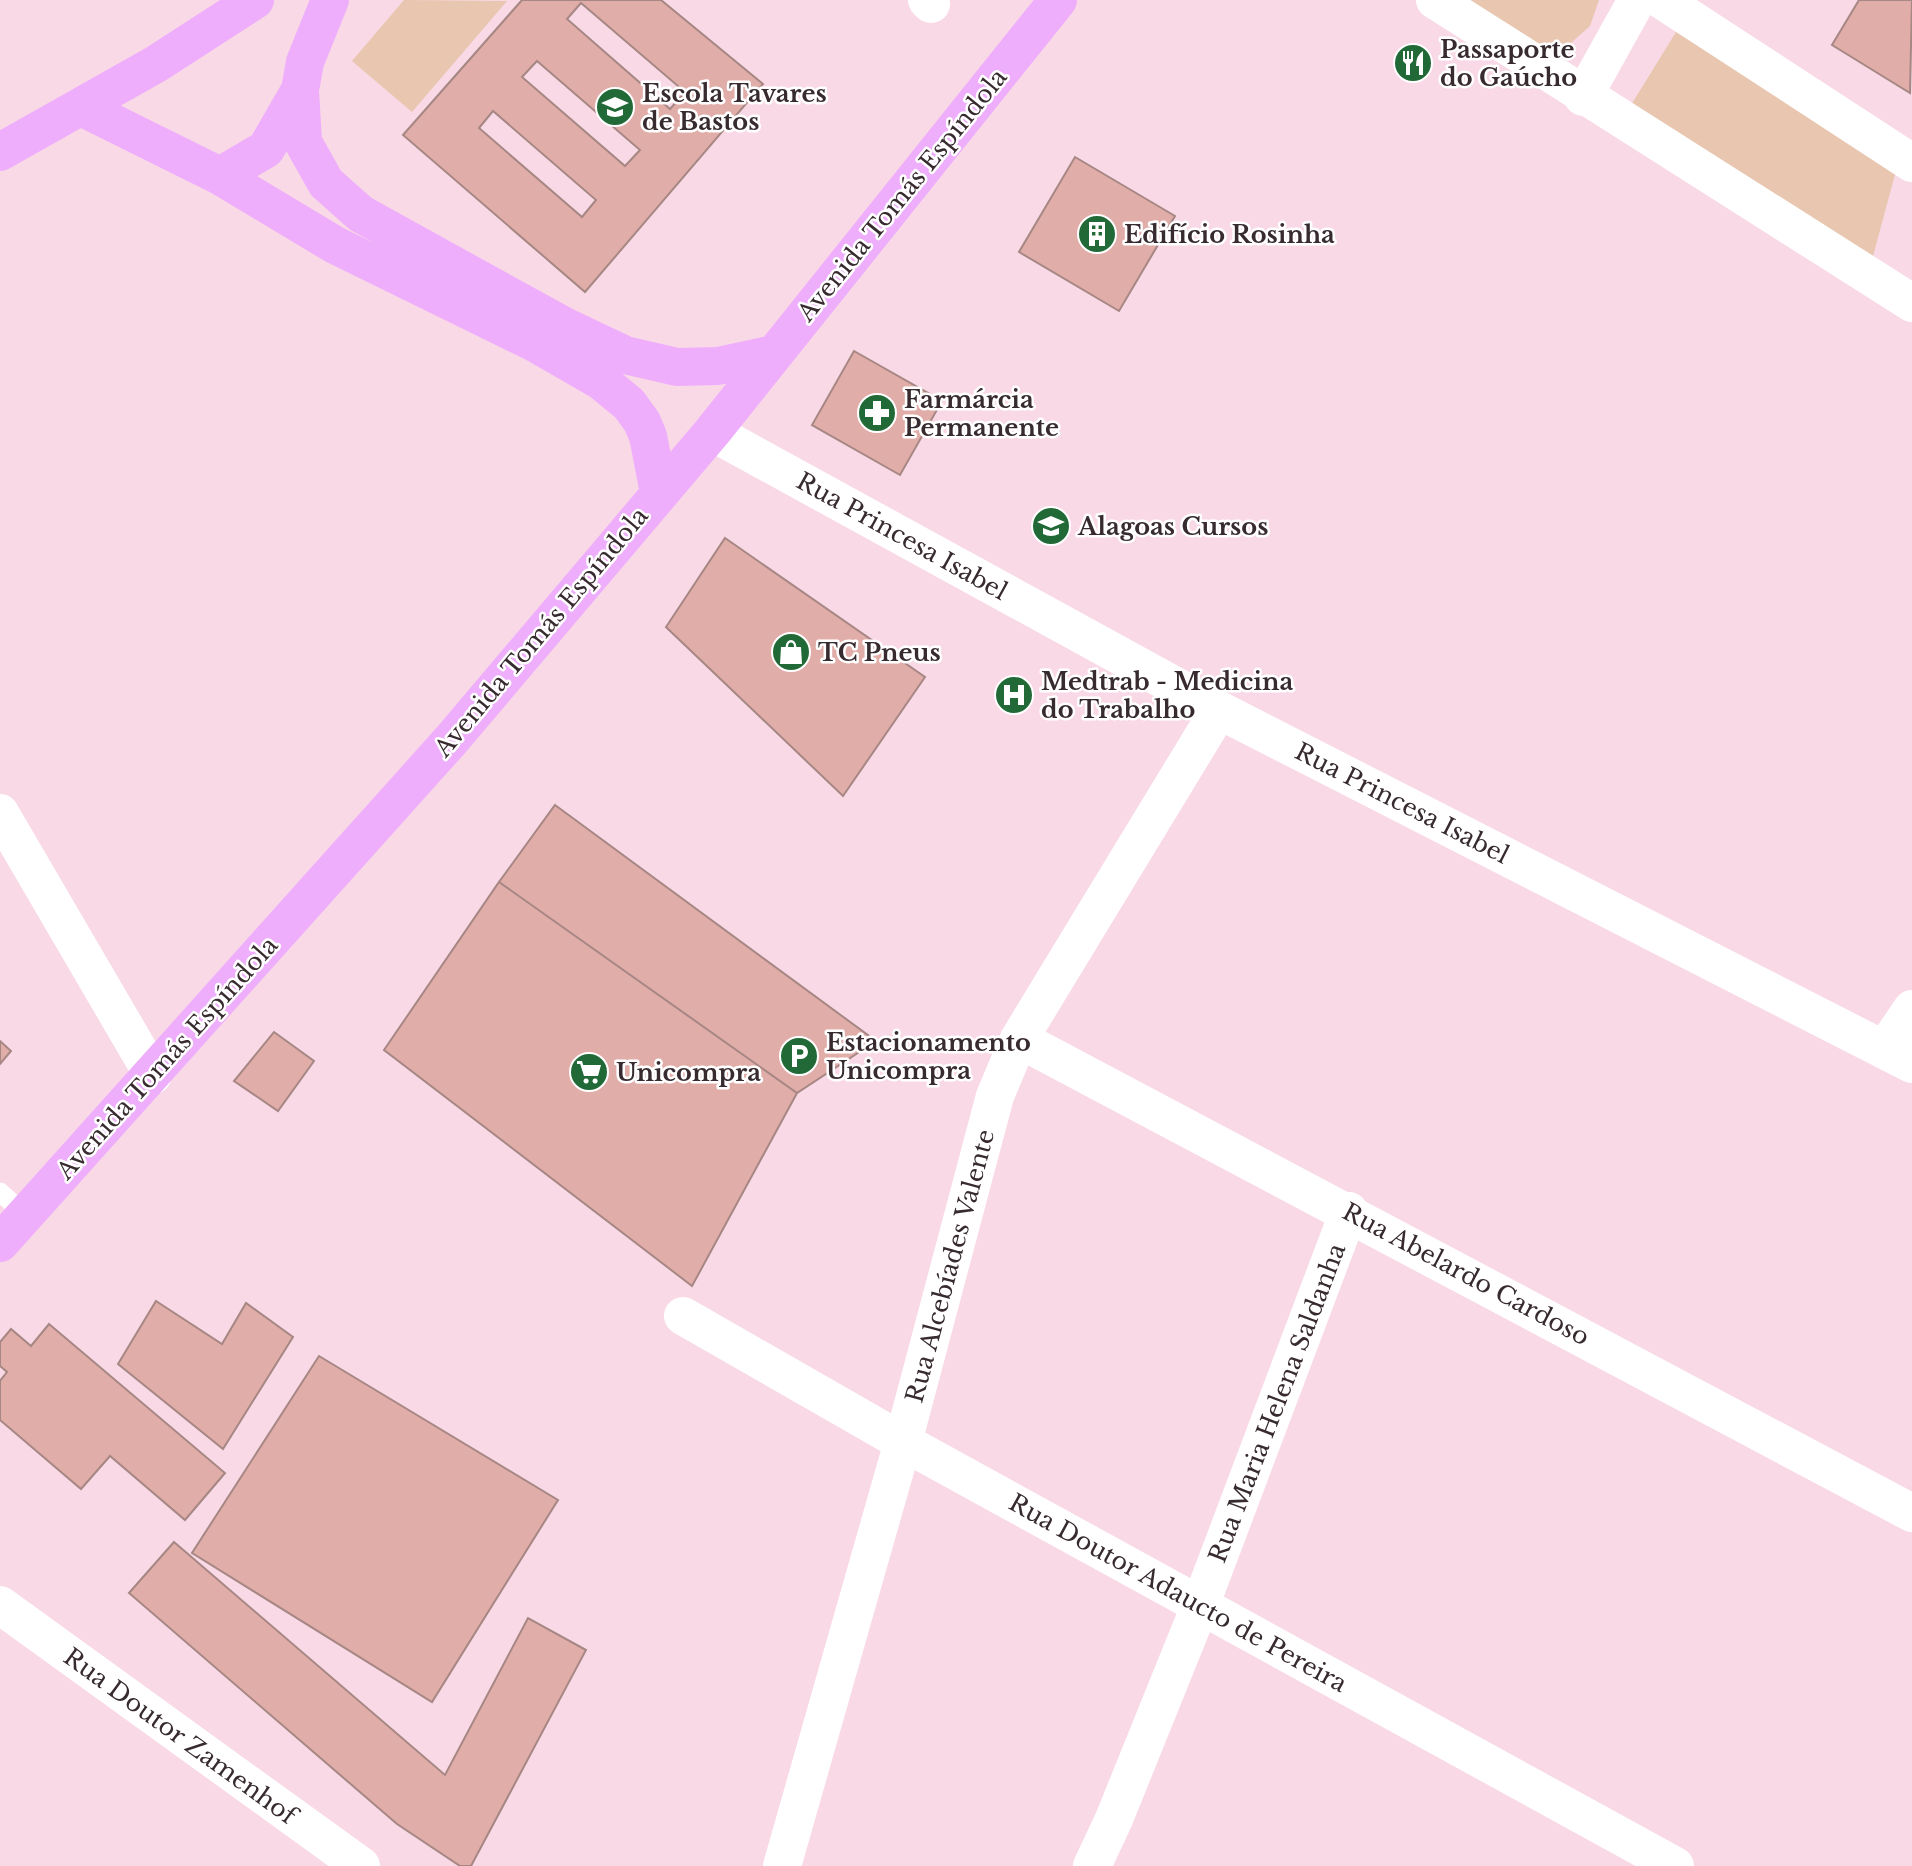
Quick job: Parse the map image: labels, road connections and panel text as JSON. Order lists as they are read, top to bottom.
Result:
{
  "streets": {
    "highway": ["Avenida Tomás Espíndola"],
    "street": [
      "Rua Princesa Isabel",
      "Rua Alcebíades Valente",
      "Rua Abelardo Cardoso",
      "Rua Maria Helena Saldanha",
      "Rua Doutor Adaucto de Pereira",
      "Rua Doutor Zamenhof"
    ]
  },
  "crossings": [
    ["Avenida Tomás Espíndola", "Rua Princesa Isabel"],
    ["Rua Princesa Isabel", "Rua Alcebíades Valente"],
    ["Rua Alcebíades Valente", "Rua Abelardo Cardoso"],
    ["Rua Alcebíades Valente", "Rua Doutor Adaucto de Pereira"],
    ["Rua Abelardo Cardoso", "Rua Maria Helena Saldanha"],
    ["Rua Maria Helena Saldanha", "Rua Doutor Adaucto de Pereira"]
  ],
  "places": {
    "restaurant": ["Passaporte do Gaúcho"],
    "school or university": ["Escola Tavares de Bastos", "Alagoas Cursos"],
    "building": ["Edifício Rosinha"],
    "pharmacy": ["Farmárcia Permanente"],
    "shop": ["TC Pneus"],
    "hospital": ["Medtrab - Medicina do Trabalho"],
    "parking": ["Estacionamento Unicompra"],
    "supermarket": ["Unicompra"]
  }
}
